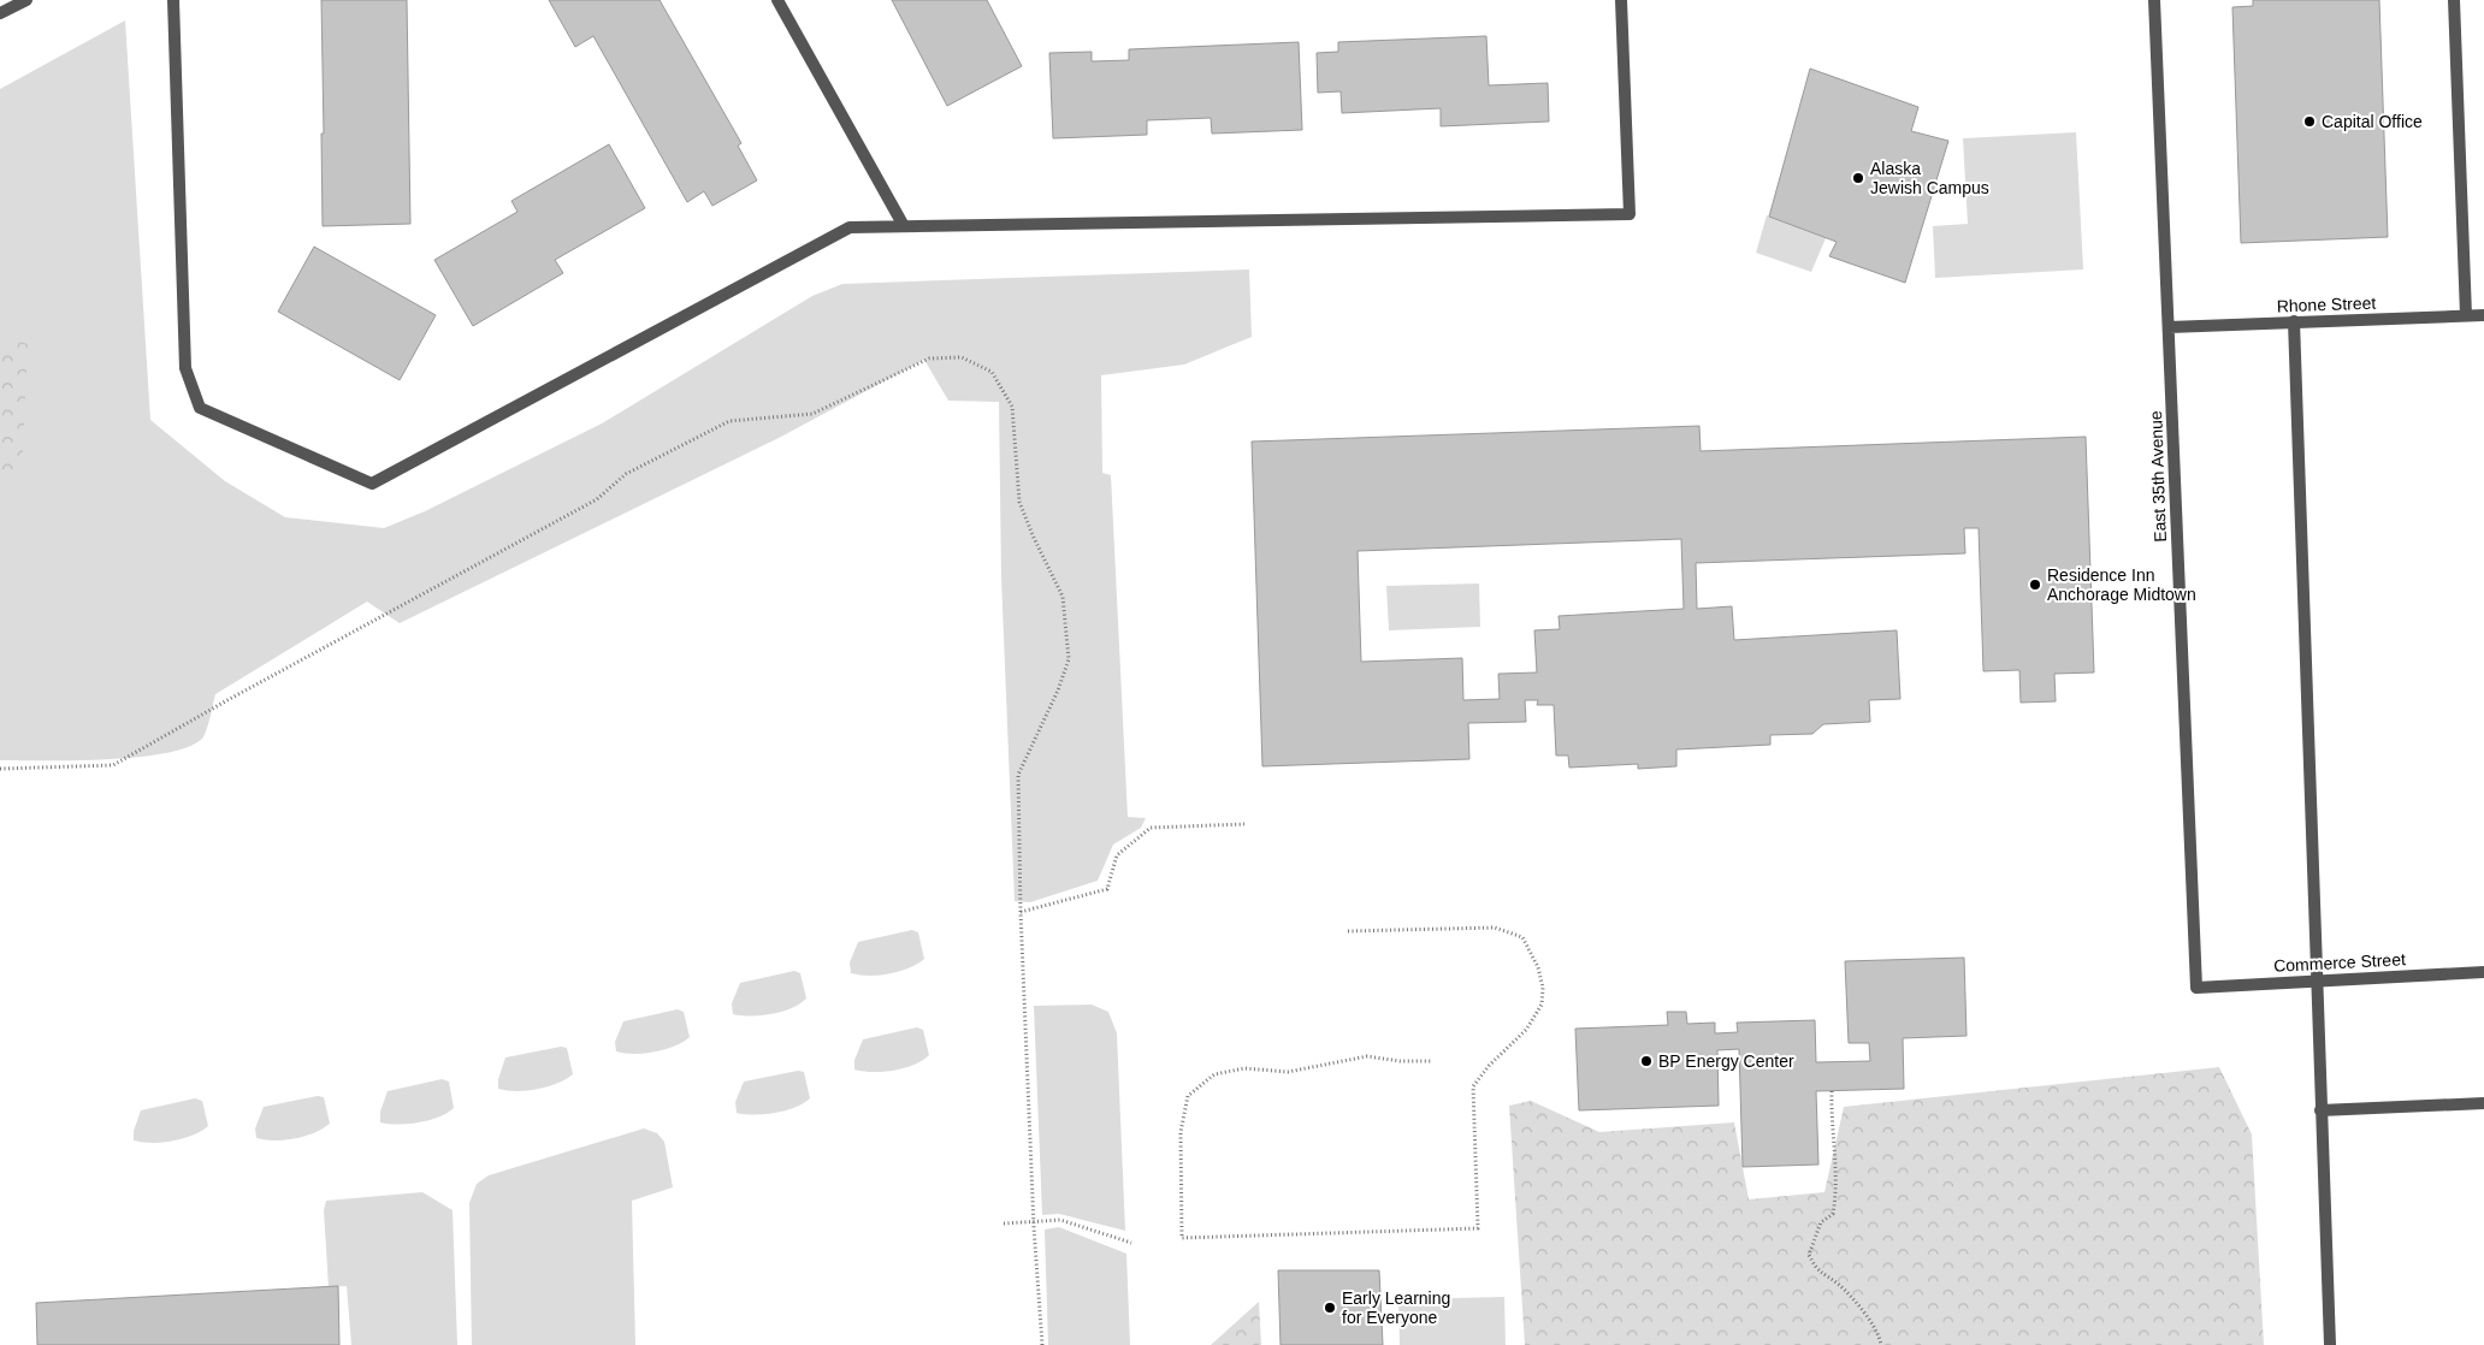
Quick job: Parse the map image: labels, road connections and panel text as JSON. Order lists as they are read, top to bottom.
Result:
{
  "streets": {
    "street": ["Rhone Street", "East 35th Avenue", "Commerce Street"]
  },
  "crossings": [
    ["Rhone Street", "East 35th Avenue"],
    ["East 35th Avenue", "Commerce Street"]
  ],
  "places": [
    "Capital Office",
    "Alaska Jewish Campus",
    "Residence Inn Anchorage Midtown",
    "BP Energy Center",
    "Early Learning for Everyone"
  ]
}
